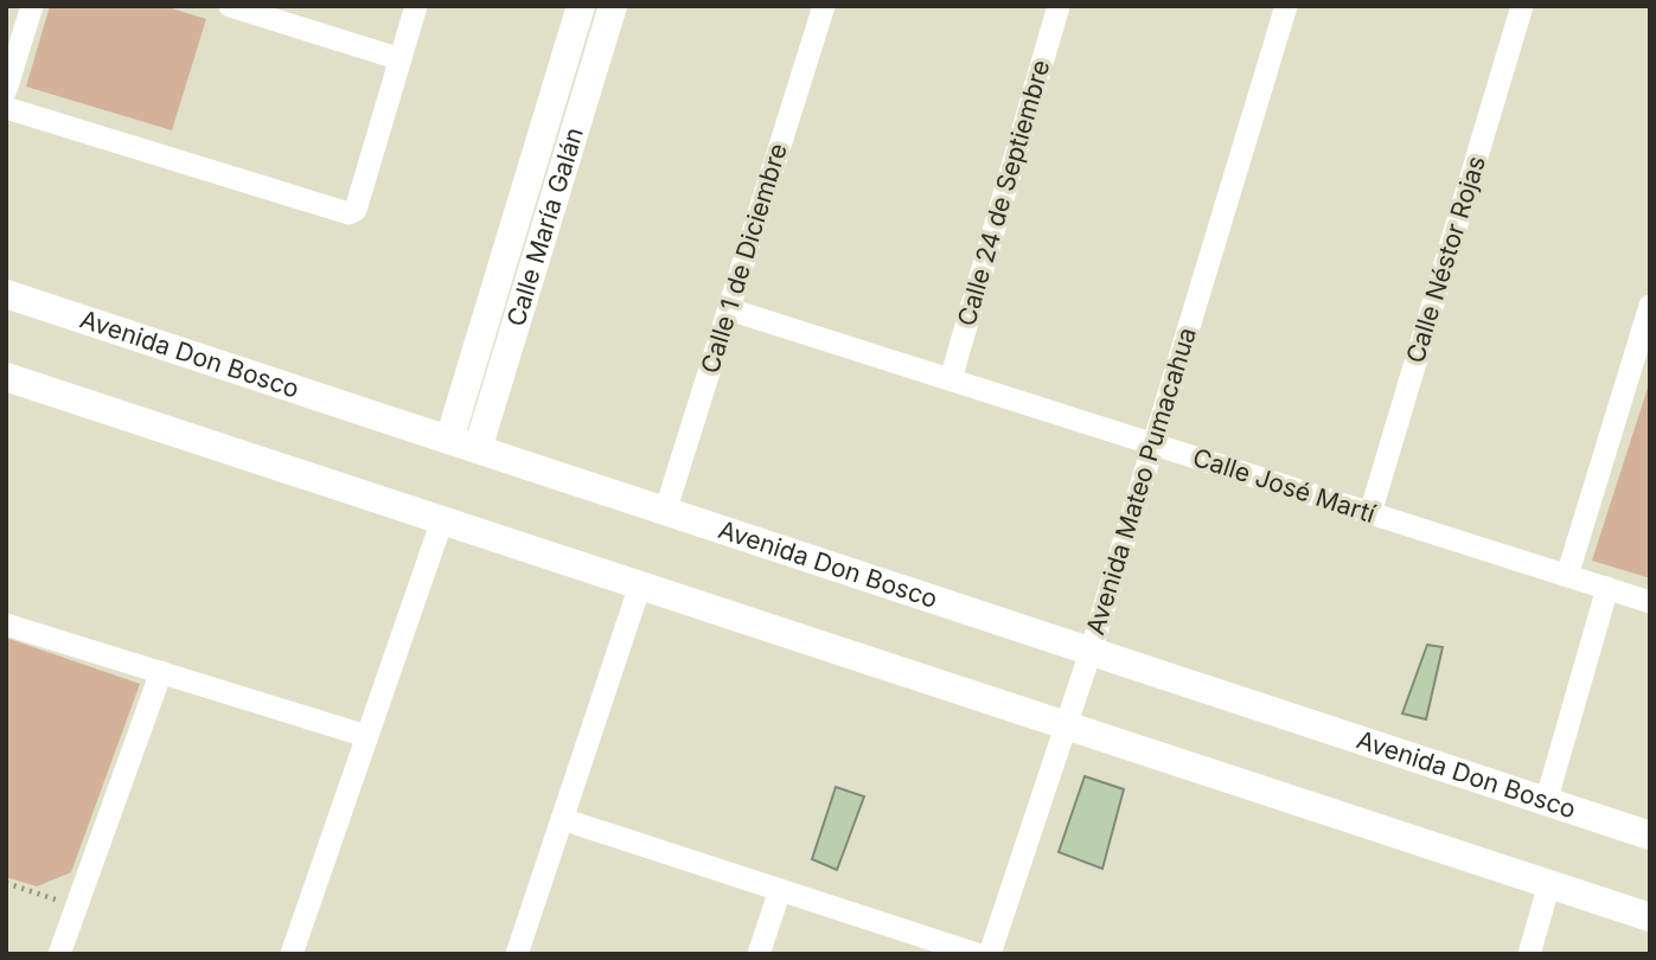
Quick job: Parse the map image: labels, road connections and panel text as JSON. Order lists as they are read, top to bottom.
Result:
{
  "streets": {
    "street": [
      "Calle 24 de Septiembre",
      "Calle María Galán",
      "Calle 1 de Diciembre",
      "Calle Néstor Rojas",
      "Avenida Don Bosco",
      "Avenida Mateo Pumacahua",
      "Calle José Martí"
    ]
  },
  "crossings": [
    ["Calle 24 de Septiembre", "Calle José Martí"],
    ["Calle María Galán", "Avenida Don Bosco"],
    ["Calle 1 de Diciembre", "Avenida Don Bosco"],
    ["Calle 1 de Diciembre", "Calle José Martí"],
    ["Calle Néstor Rojas", "Calle José Martí"],
    ["Avenida Don Bosco", "Avenida Mateo Pumacahua"],
    ["Avenida Mateo Pumacahua", "Calle José Martí"]
  ]
}
